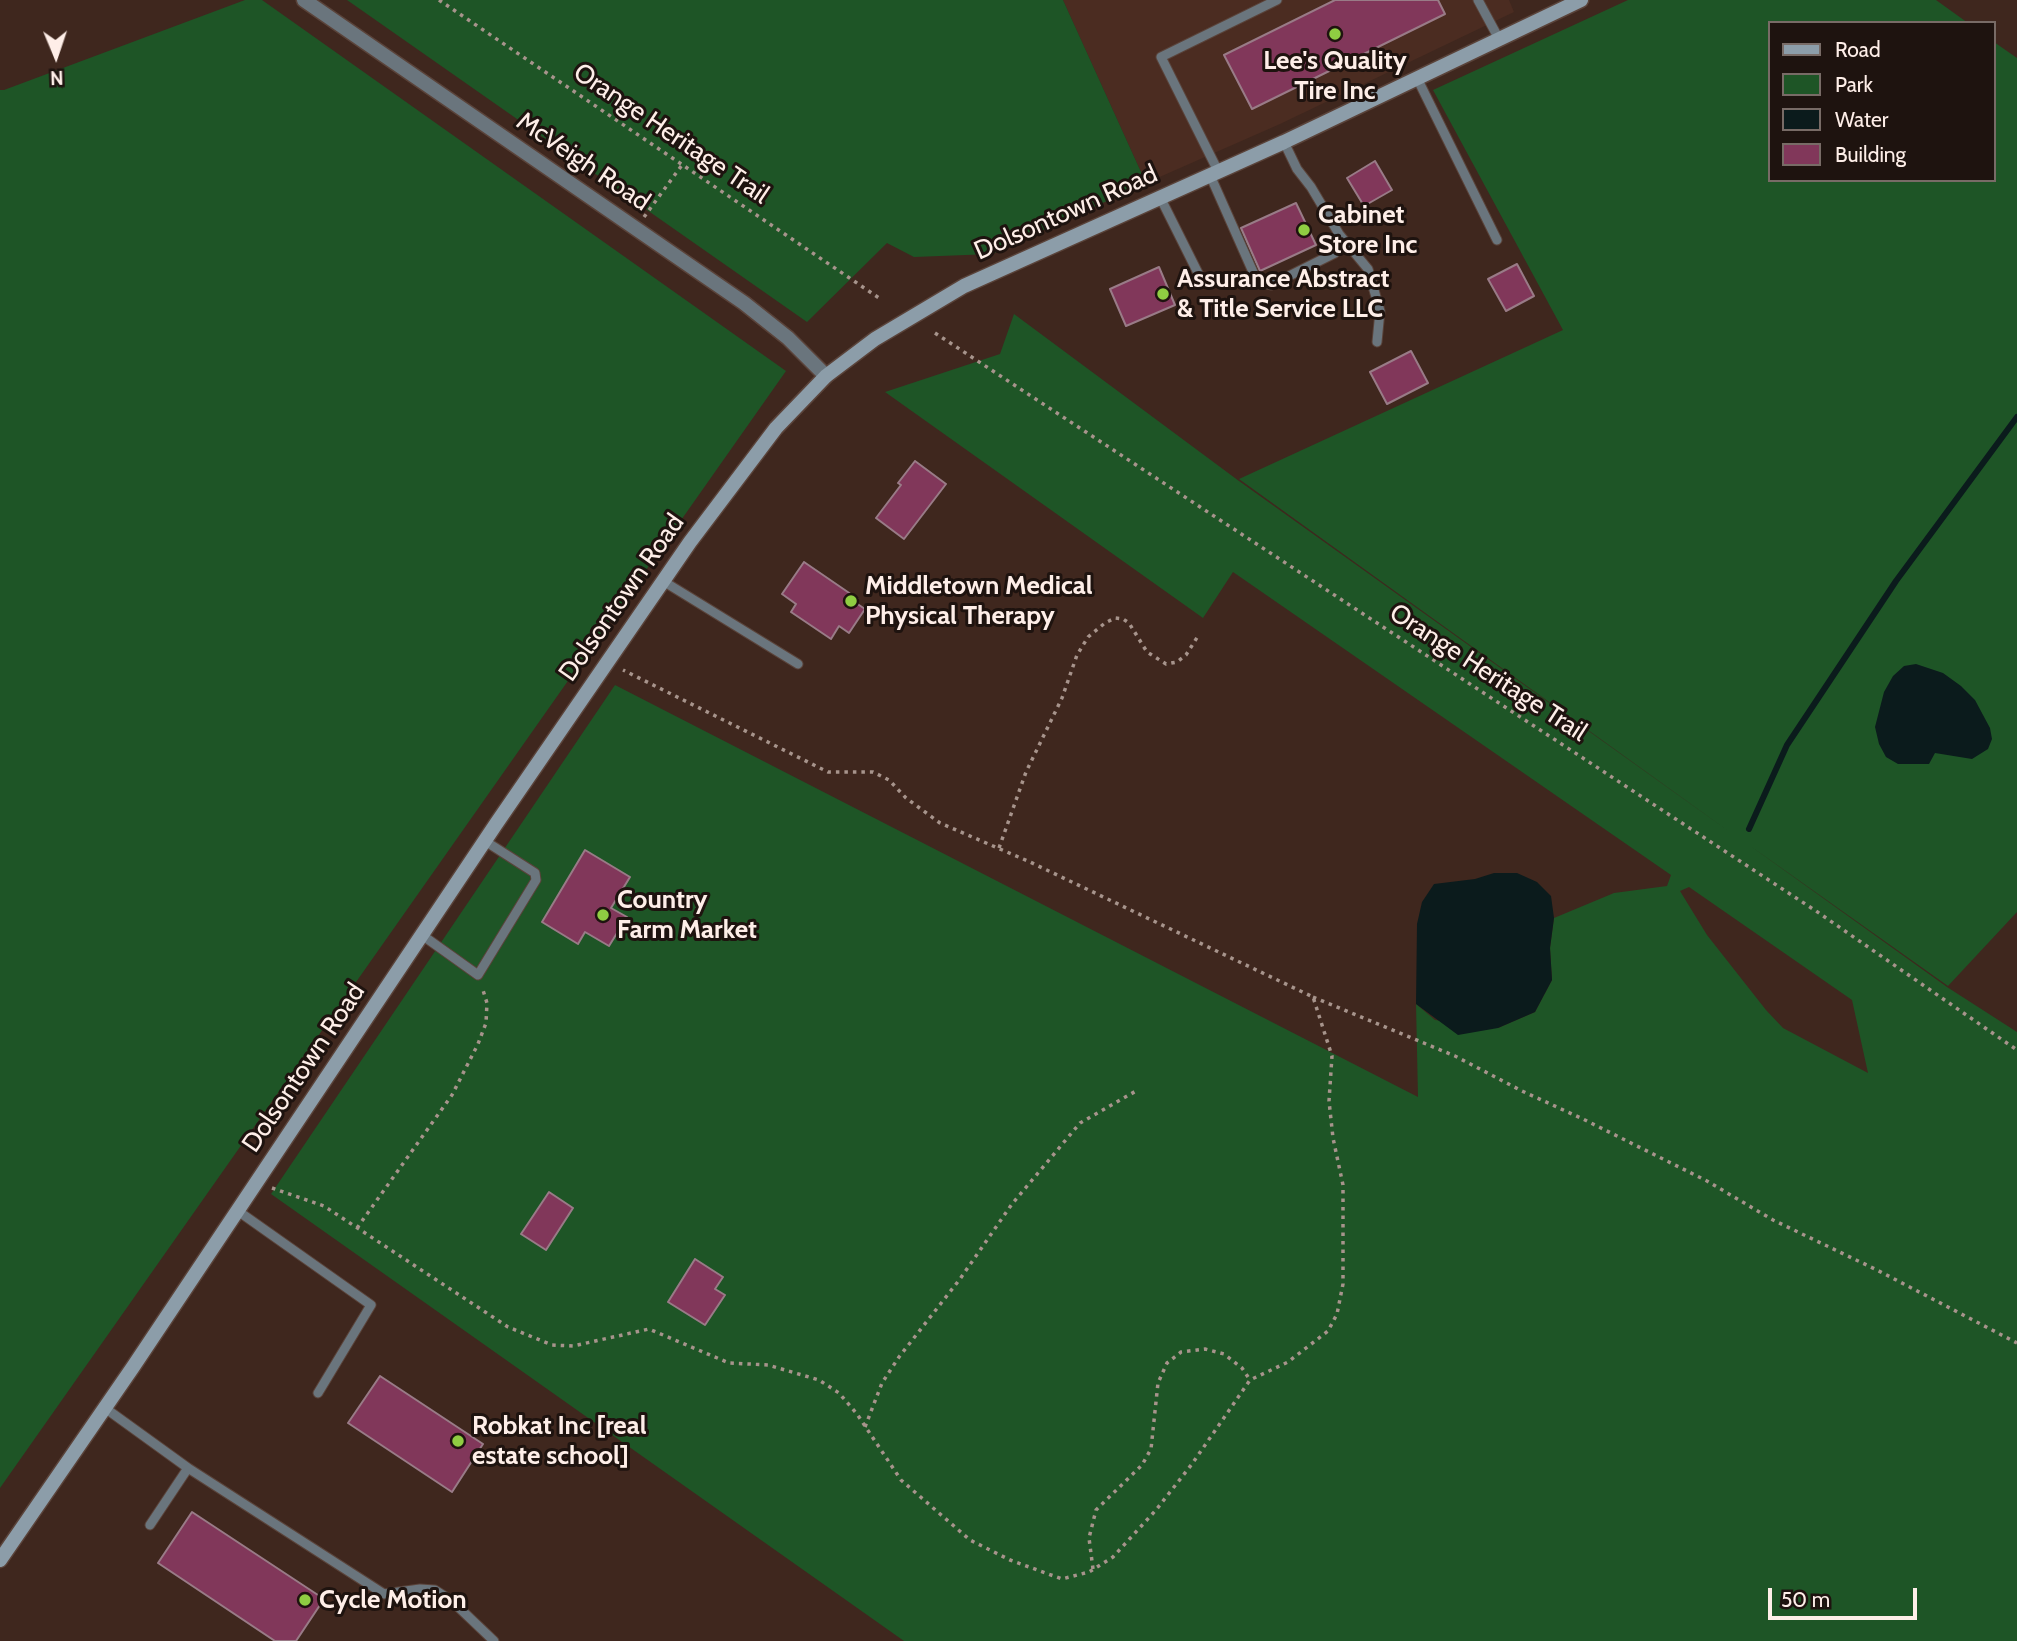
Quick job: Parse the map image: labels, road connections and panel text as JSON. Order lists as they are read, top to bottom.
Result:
{
  "streets": {
    "street": ["McVeigh Road", "Dolsontown Road"],
    "path": ["Orange Heritage Trail"]
  },
  "crossings": [
    ["McVeigh Road", "Dolsontown Road"]
  ],
  "places": [
    "Lee's Quality Tire Inc",
    "Cabinet Store Inc",
    "Assurance Abstract & Title Service LLC",
    "Middletown Medical Physical Therapy",
    "Country Farm Market",
    "Robkat Inc [real estate school]",
    "Cycle Motion"
  ],
  "legend": [
    "Road",
    "Park",
    "Water",
    "Building"
  ],
  "scale_bar": "50 m",
  "north": "bottom"
}
